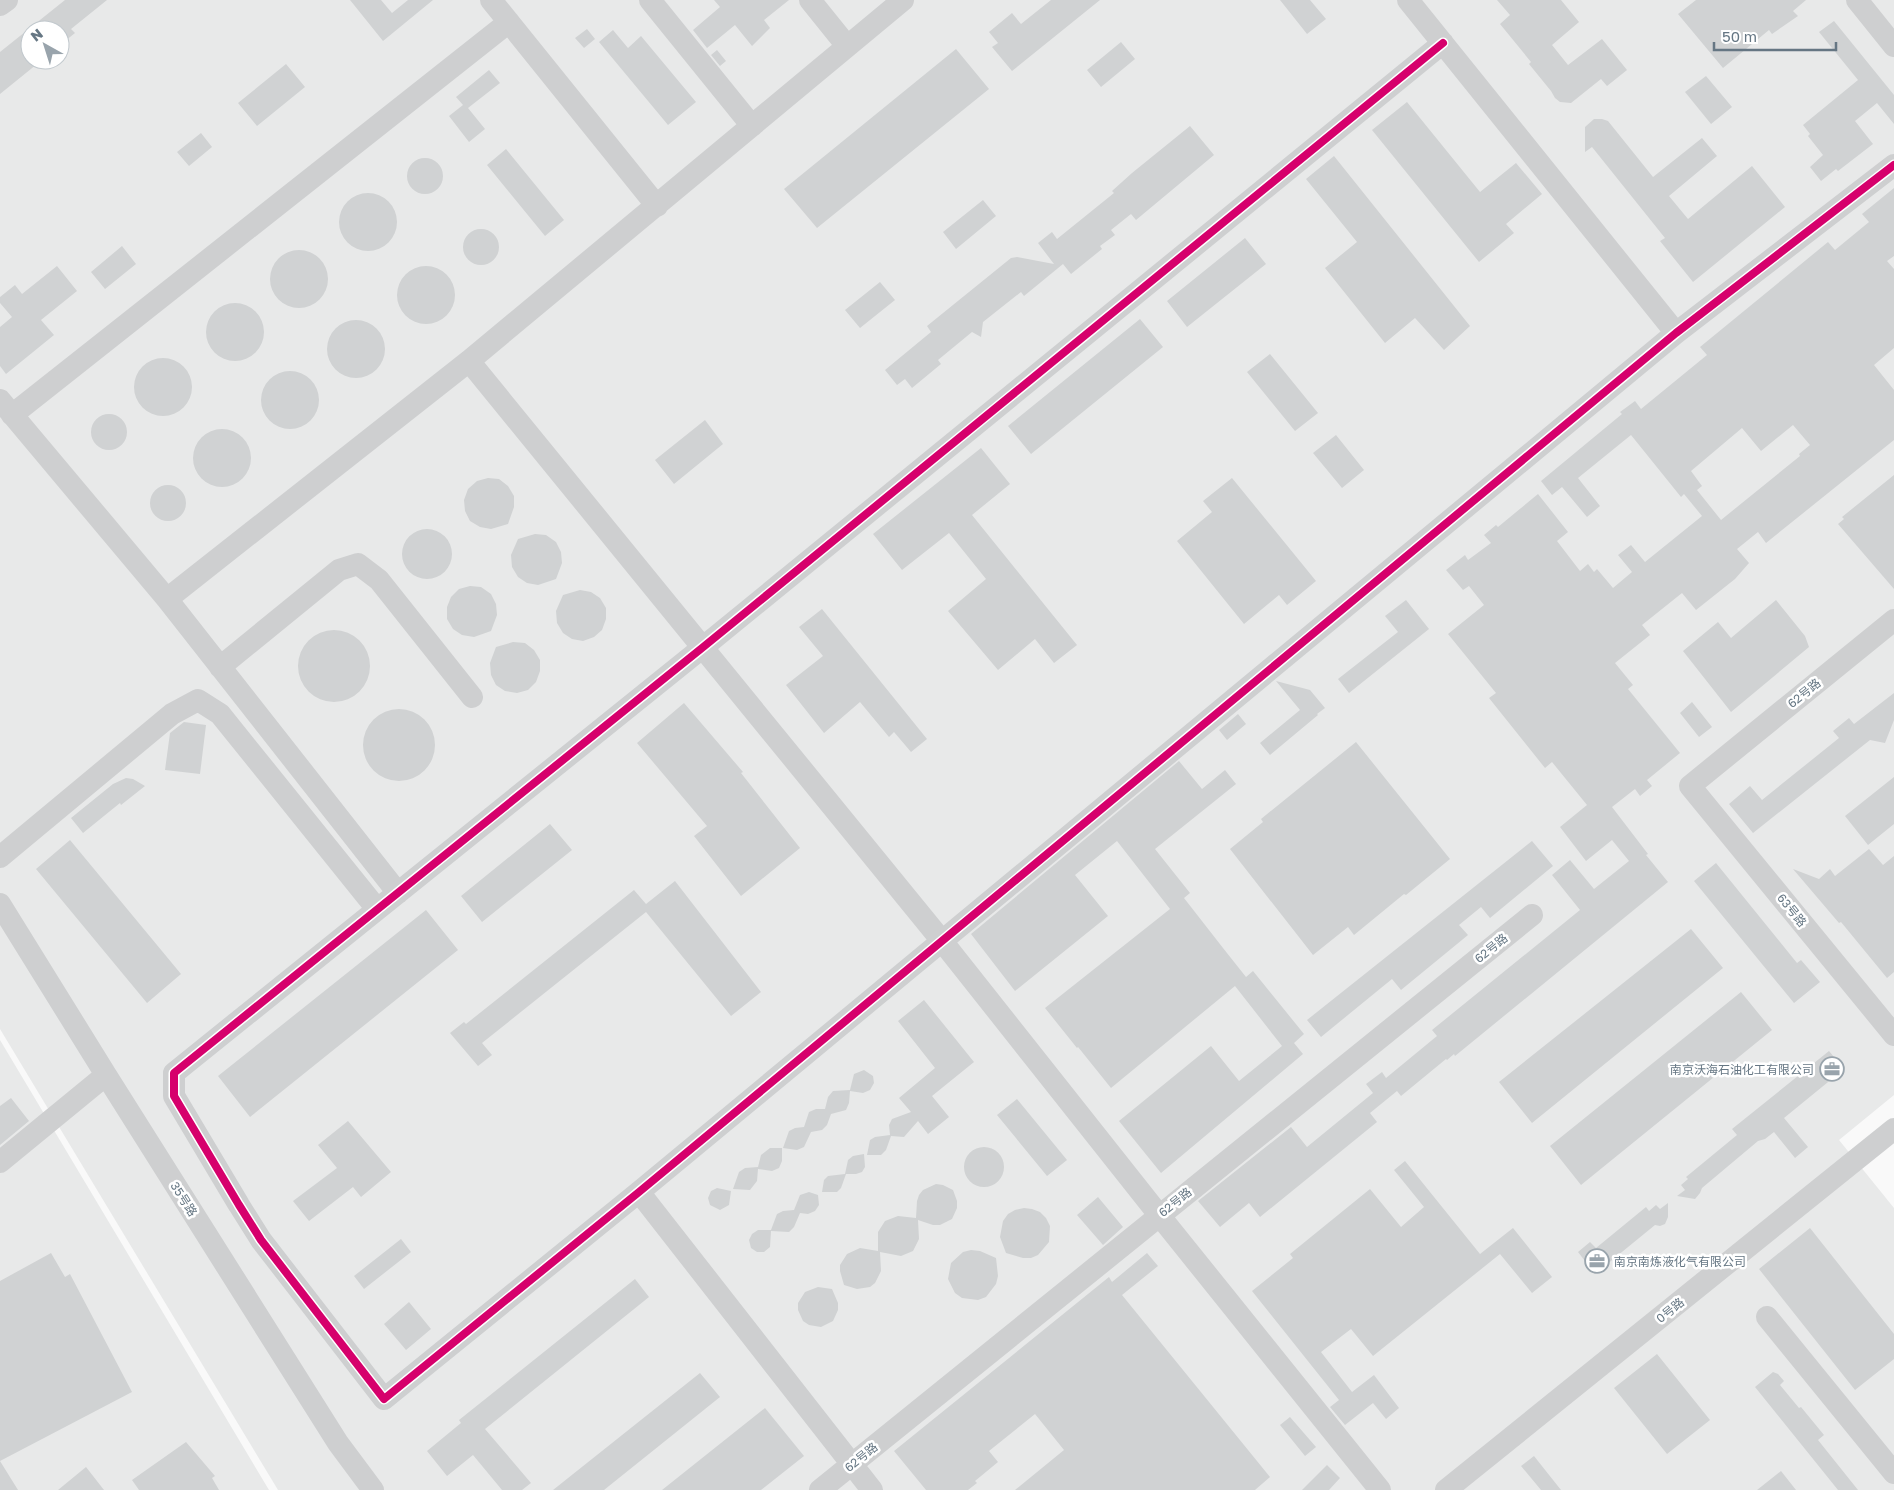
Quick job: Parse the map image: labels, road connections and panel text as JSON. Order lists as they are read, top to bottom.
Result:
{
  "streets": {
    "street": [
      "62号路",
      "63号路",
      "35号路",
      "0号路"
    ]
  },
  "crossings": [
    ["62号路", "63号路"]
  ],
  "places": {
    "office": ["南京沃海石油化工有限公司", "南京南炼液化气有限公司"]
  },
  "scale_bar": "50 m",
  "north": "top left"
}
